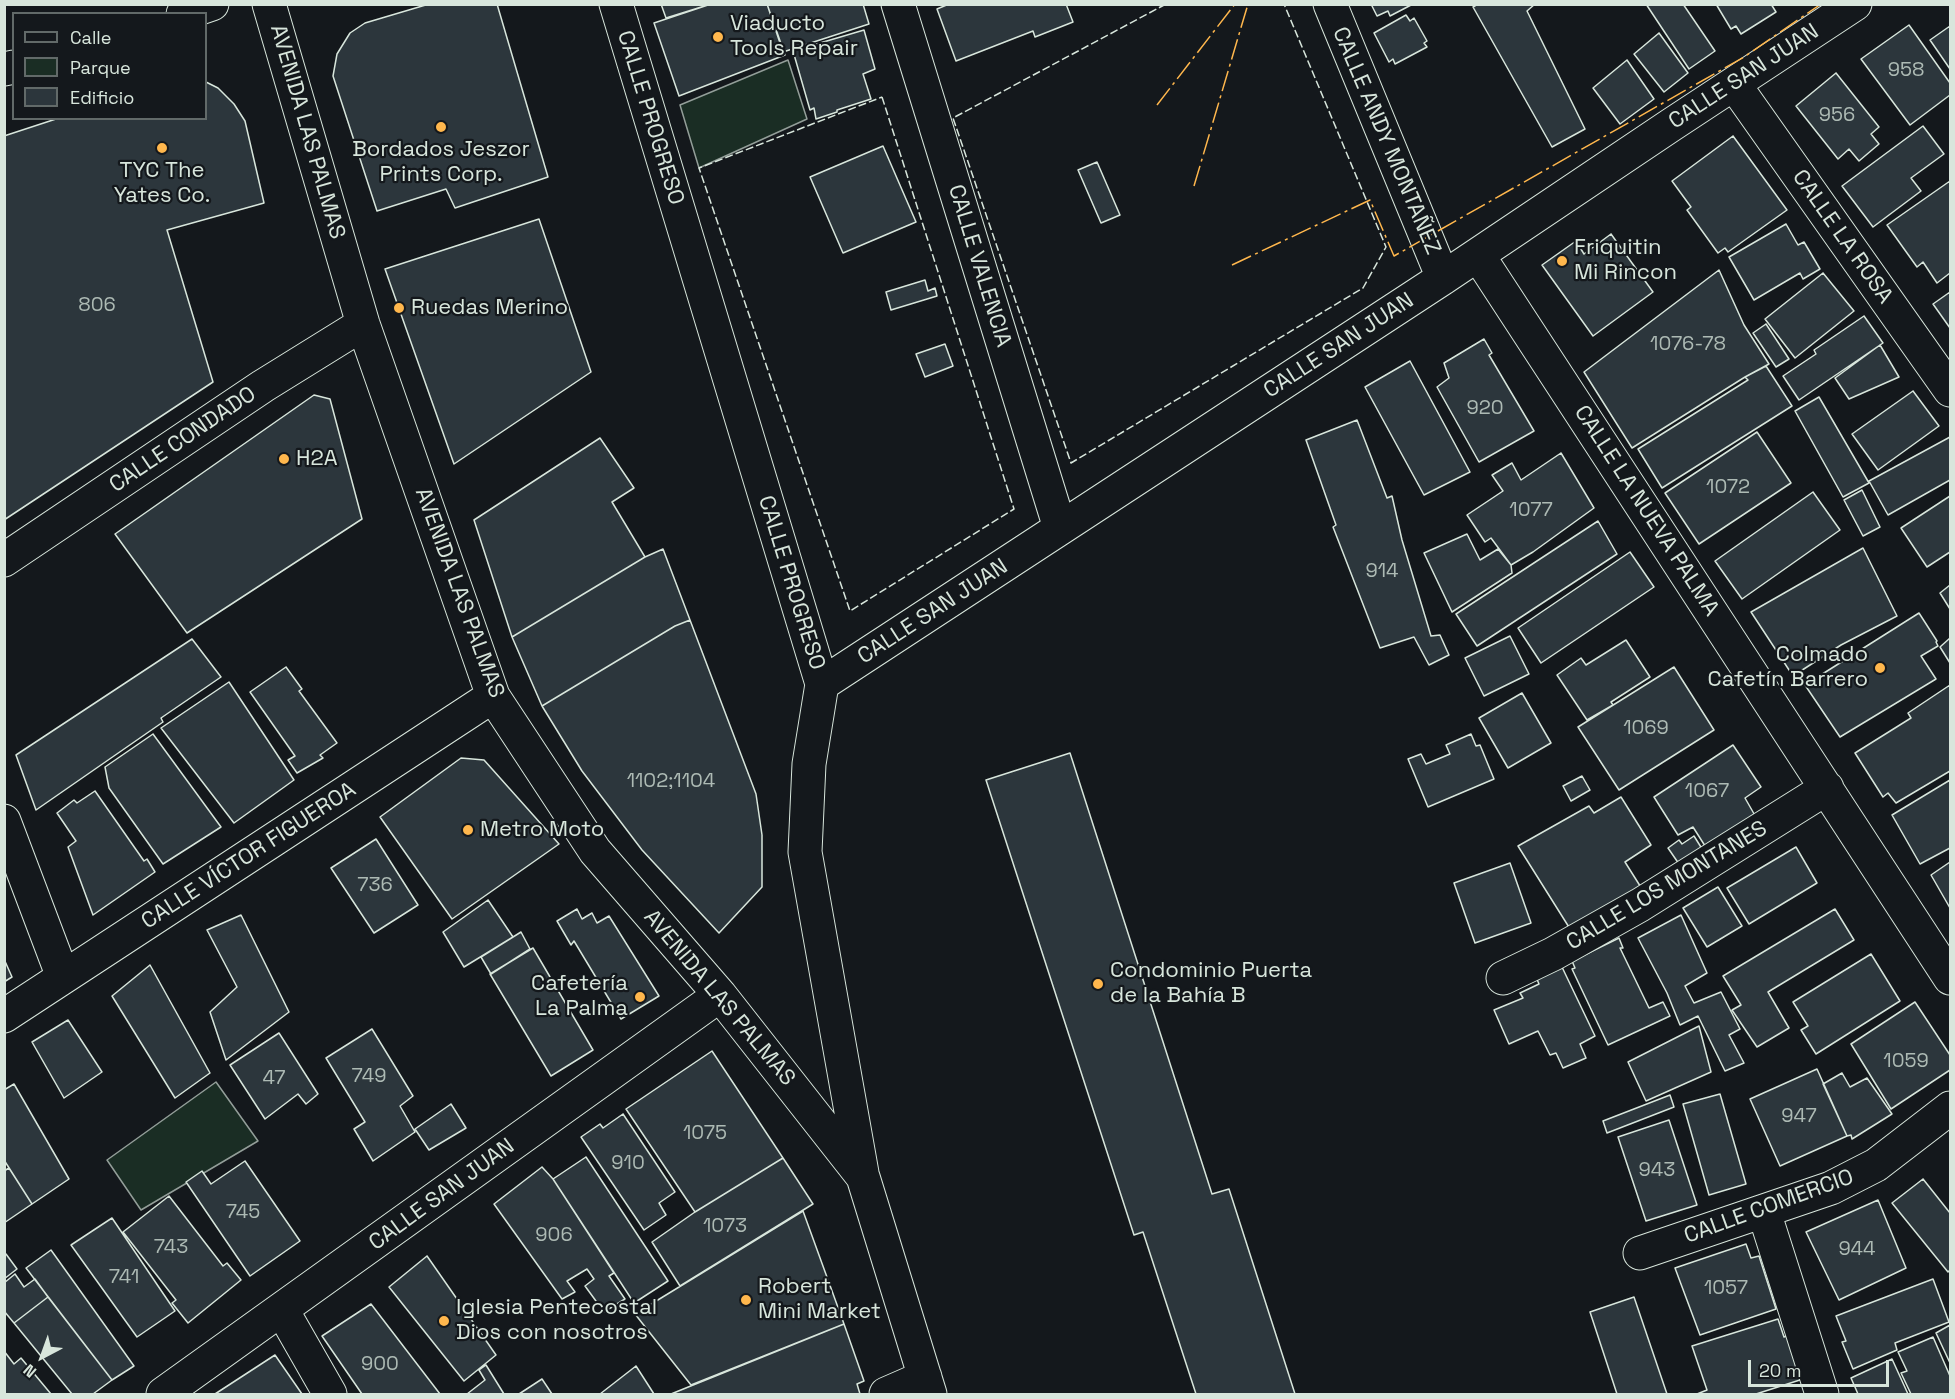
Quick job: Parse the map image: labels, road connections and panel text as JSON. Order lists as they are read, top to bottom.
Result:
{
  "streets": {
    "street": [
      "CALLE SAN JUAN",
      "CALLE PROGRESO",
      "AVENIDA LAS PALMAS",
      "CALLE ANDY MONTAÑEZ",
      "CALLE LA ROSA",
      "CALLE VALENCIA",
      "CALLE CONDADO",
      "CALLE LA NUEVA PALMA",
      "CALLE VÍCTOR FIGUEROA",
      "CALLE LOS MONTANES",
      "CALLE COMERCIO"
    ]
  },
  "crossings": [
    ["CALLE SAN JUAN", "CALLE PROGRESO"],
    ["CALLE SAN JUAN", "AVENIDA LAS PALMAS"],
    ["CALLE SAN JUAN", "CALLE ANDY MONTAÑEZ"],
    ["CALLE SAN JUAN", "CALLE LA ROSA"],
    ["CALLE SAN JUAN", "CALLE VALENCIA"],
    ["CALLE SAN JUAN", "CALLE LA NUEVA PALMA"],
    ["CALLE PROGRESO", "AVENIDA LAS PALMAS"],
    ["AVENIDA LAS PALMAS", "CALLE CONDADO"],
    ["AVENIDA LAS PALMAS", "CALLE VÍCTOR FIGUEROA"],
    ["CALLE LA NUEVA PALMA", "CALLE LOS MONTANES"]
  ],
  "places": [
    "Viaducto Tools Repair",
    "Bordados Jeszor Prints Corp.",
    "TYC The Yates Co.",
    "Friquitin Mi Rincon",
    "Ruedas Merino",
    "H2A",
    "Colmado Cafetín Barrero",
    "Metro Moto",
    "Condominio Puerta de la Bahía B",
    "Cafetería La Palma",
    "Robert Mini Market",
    "Iglesia Pentecostal Dios con nosotros"
  ],
  "house_numbers": [
    "958",
    "956",
    "806",
    "1076-78",
    "920",
    "1072",
    "1077",
    "914",
    "1069",
    "1102;1104",
    "1067",
    "736",
    "1059",
    "749",
    "47",
    "947",
    "1075",
    "910",
    "943",
    "745",
    "1073",
    "906",
    "743",
    "944",
    "741",
    "1057",
    "900"
  ],
  "legend": ["Calle", "Parque", "Edificio"],
  "scale_bar": "20 m",
  "north": "bottom left"
}
